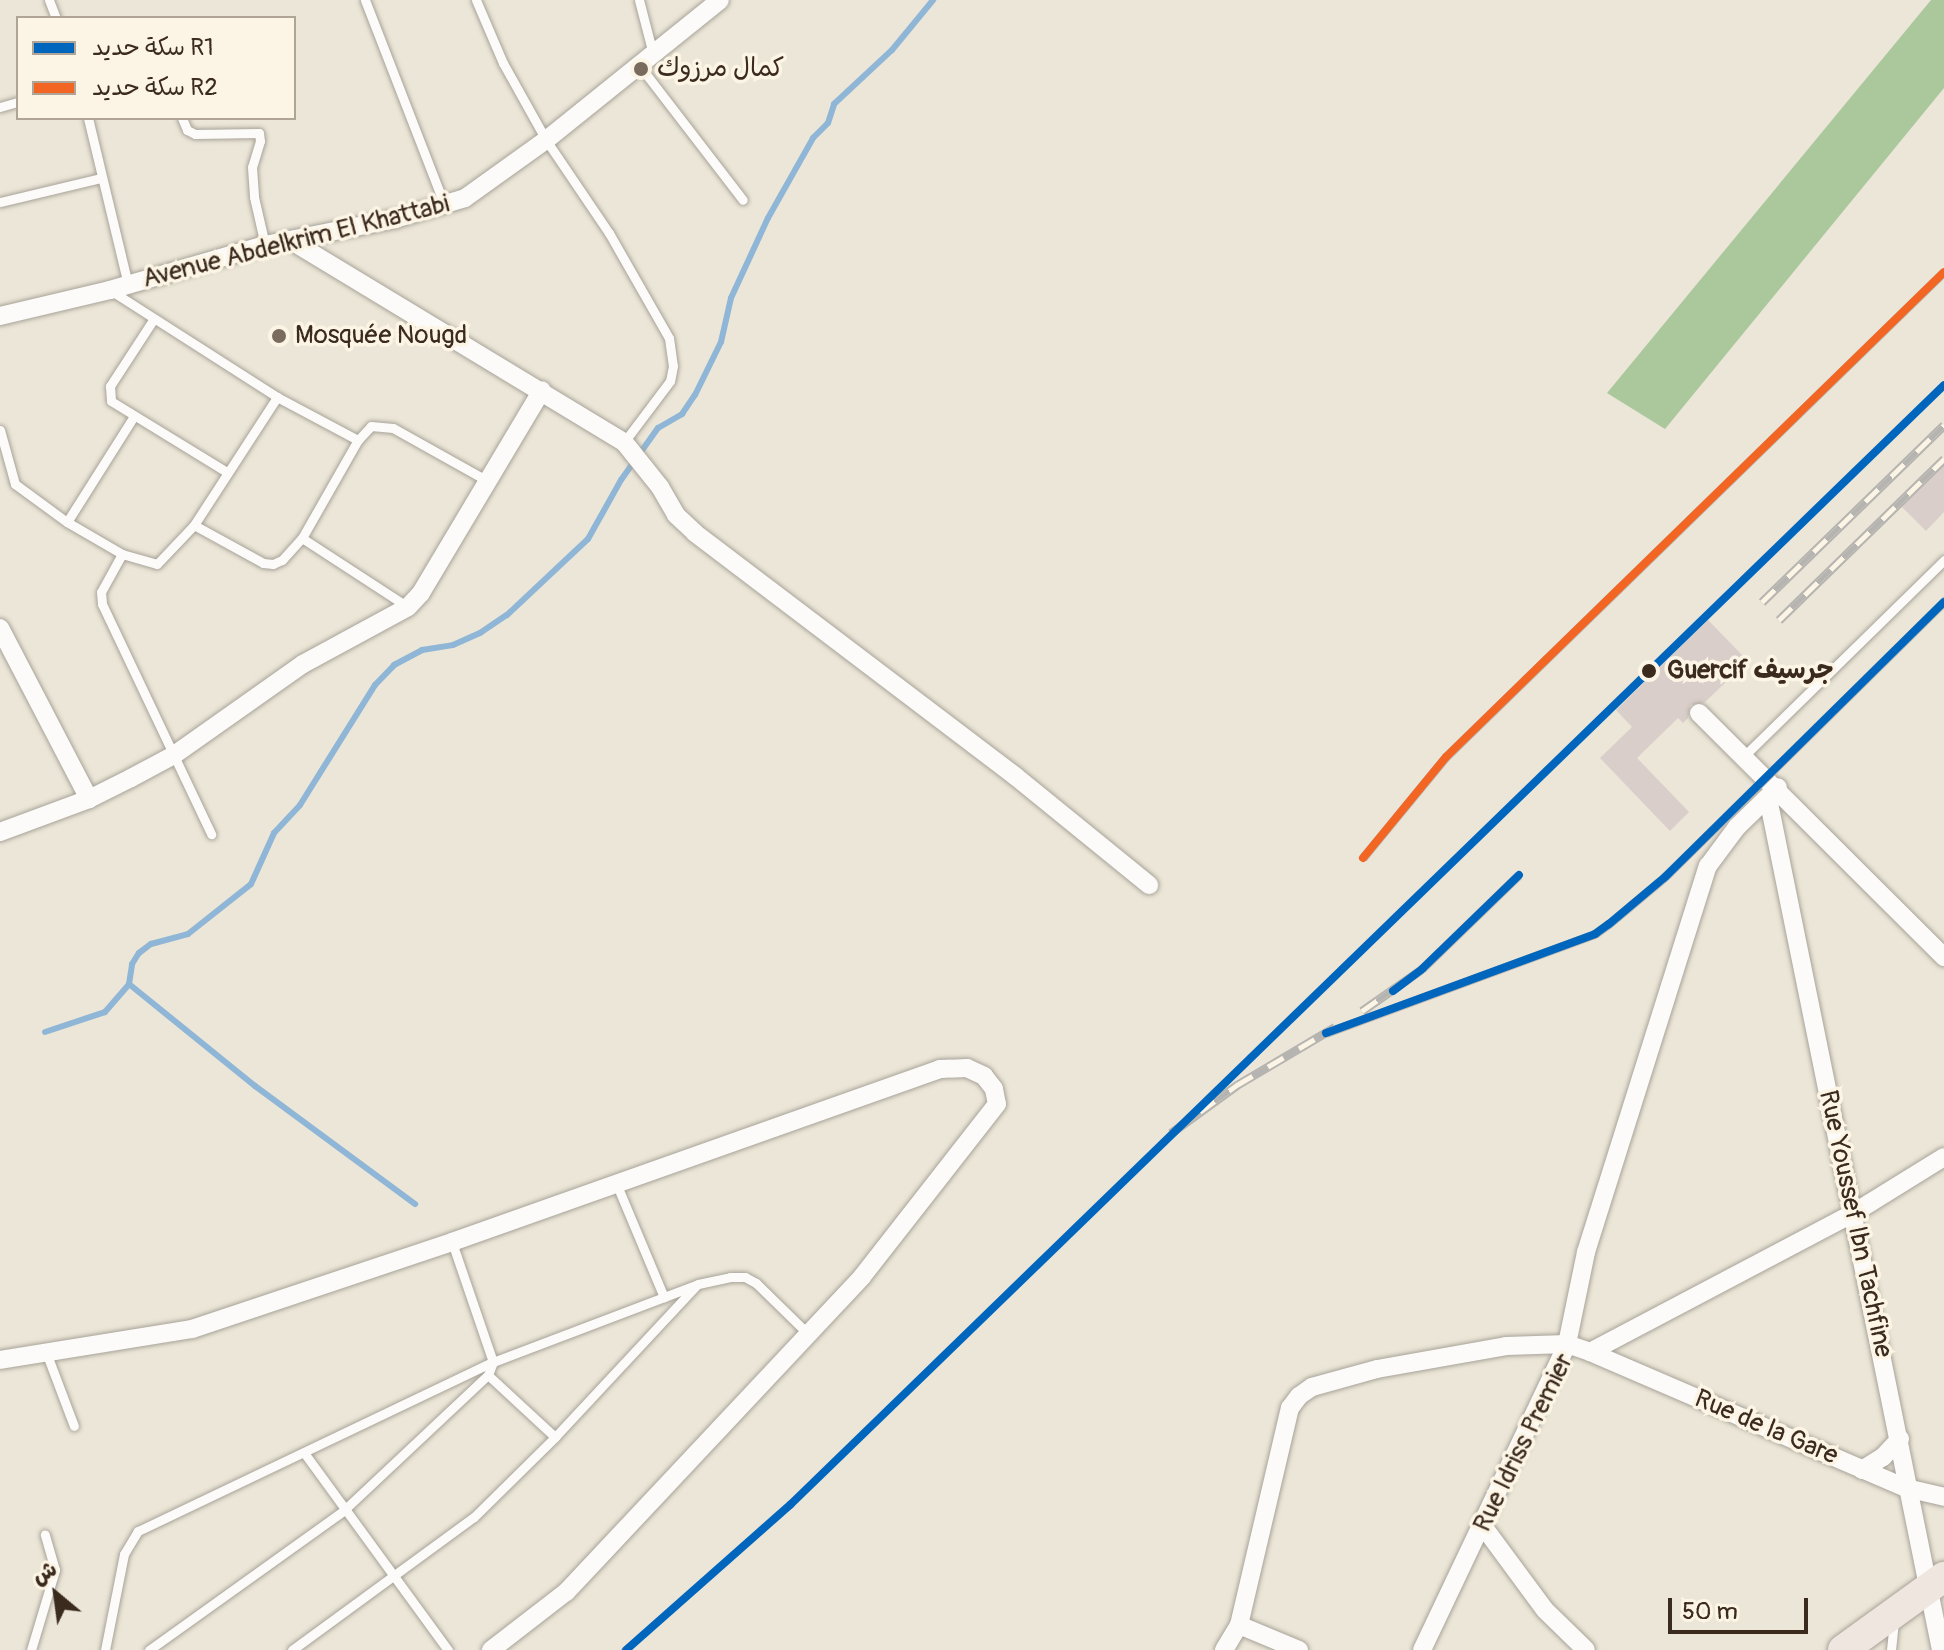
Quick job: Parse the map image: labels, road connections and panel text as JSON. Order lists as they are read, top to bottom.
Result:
{
  "streets": {
    "street": [
      "Avenue Abdelkrim El Khattabi",
      "Rue Youssef Ibn Tachfine",
      "Rue de la Gare",
      "Rue Idriss Premier"
    ]
  },
  "crossings": [
    ["Rue Youssef Ibn Tachfine", "Rue de la Gare"],
    ["Rue Youssef Ibn Tachfine", "Rue Idriss Premier"],
    ["Rue de la Gare", "Rue Idriss Premier"]
  ],
  "places": ["كمال مرزوك", "Mosquée Nougd", "Guercif جرسيف"],
  "lines": ["rail line R2", "rail line R1"],
  "legend": ["سكة حديد R1", "سكة حديد R2"],
  "scale_bar": "50 m",
  "north": "top left"
}
